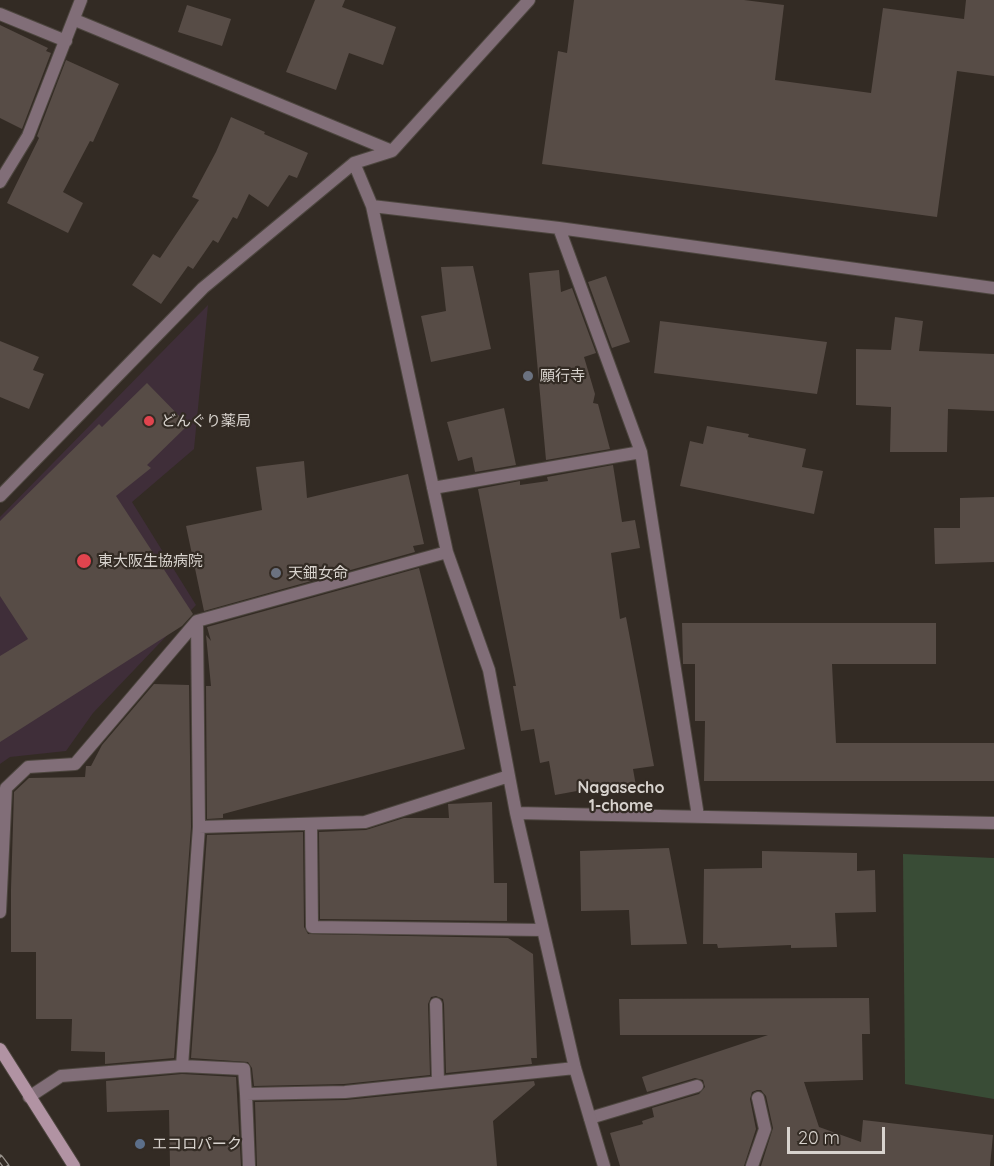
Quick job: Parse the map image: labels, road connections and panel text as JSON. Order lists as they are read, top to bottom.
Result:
{
  "districts": ["Nagasecho 1-chome"],
  "places": [
    "願行寺",
    "どんぐり薬局",
    "東大阪生協病院",
    "天鈿女命",
    "エコロパーク"
  ],
  "scale_bar": "20 m"
}
